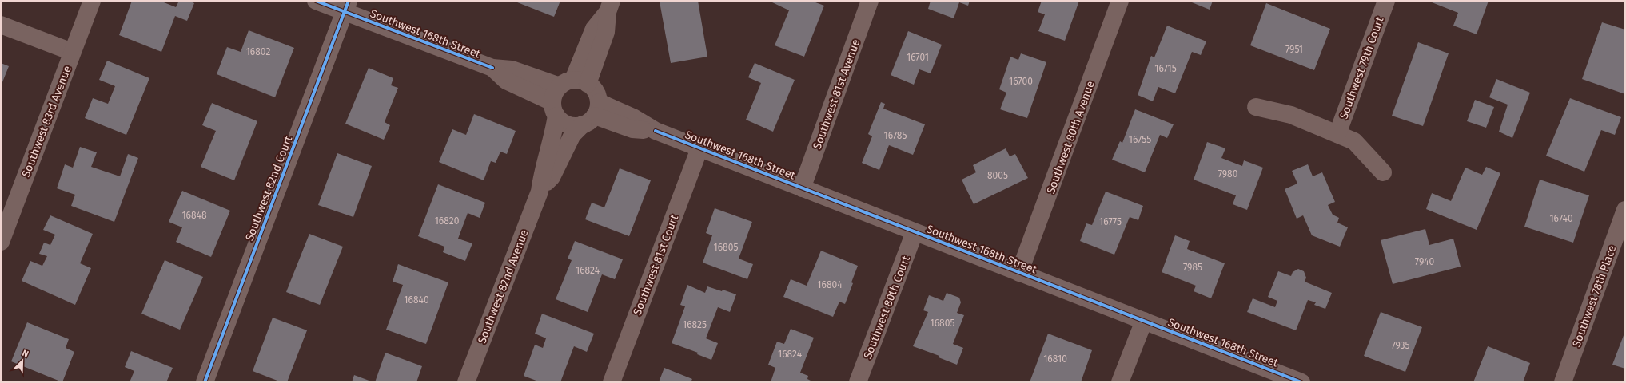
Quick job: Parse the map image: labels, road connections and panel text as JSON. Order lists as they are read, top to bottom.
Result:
{
  "streets": {
    "street": [
      "Southwest 168th Street",
      "Southwest 79th Court",
      "Southwest 81st Avenue",
      "Southwest 83rd Avenue",
      "Southwest 80th Avenue",
      "Southwest 82nd Court",
      "Southwest 81st Court",
      "Southwest 82nd Avenue",
      "Southwest 78th Place",
      "Southwest 80th Court"
    ]
  },
  "crossings": [
    ["Southwest 168th Street", "Southwest 81st Avenue"],
    ["Southwest 168th Street", "Southwest 80th Avenue"],
    ["Southwest 168th Street", "Southwest 82nd Court"],
    ["Southwest 168th Street", "Southwest 81st Court"],
    ["Southwest 168th Street", "Southwest 82nd Avenue"],
    ["Southwest 168th Street", "Southwest 80th Court"]
  ],
  "house_numbers": [
    "7951",
    "16802",
    "16701",
    "16715",
    "16700",
    "16785",
    "16755",
    "7980",
    "8005",
    "16848",
    "16740",
    "16820",
    "16775",
    "16805",
    "7940",
    "7985",
    "16824",
    "16804",
    "16840",
    "16805",
    "16825",
    "7935",
    "16824",
    "16810"
  ],
  "north": "top right"
}
